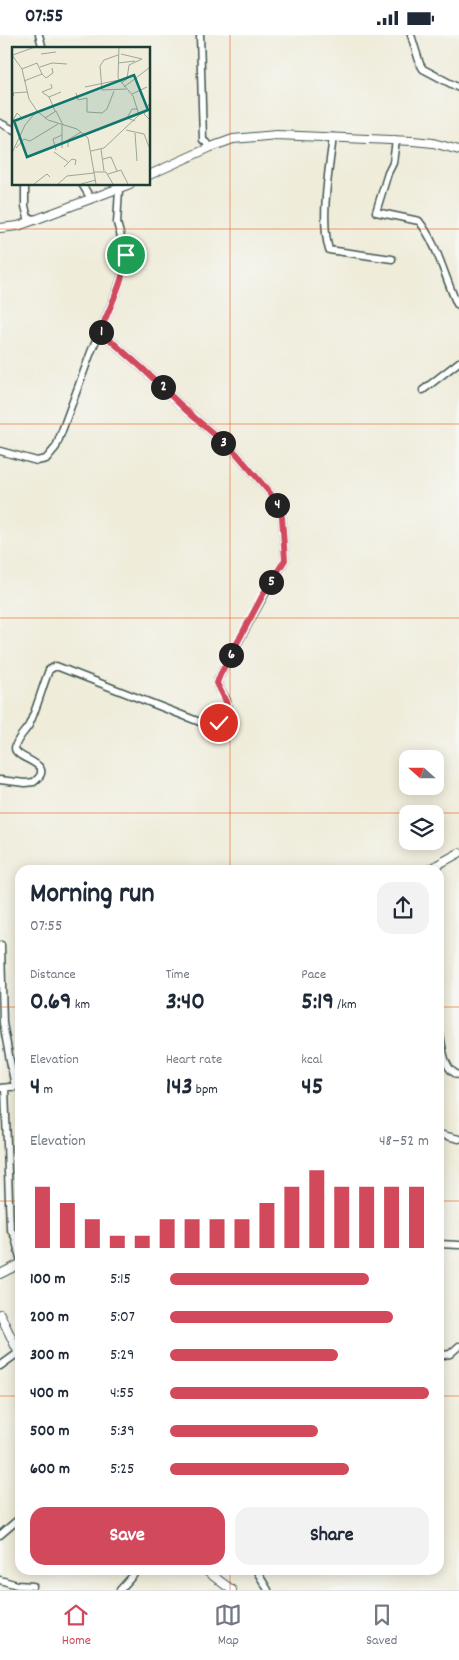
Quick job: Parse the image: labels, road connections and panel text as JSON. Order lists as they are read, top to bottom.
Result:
{
  "north": "left",
  "page": {
    "status": "07:55",
    "pins": [
      "1",
      "2",
      "3",
      "4",
      "5",
      "6"
    ],
    "heading": ["Morning run", "07:55"],
    "stats": [
      ["Distance", "0.69 km"],
      ["Time", "3:40"],
      ["Pace", "5:19 /km"],
      ["Elevation", "4 m"],
      ["Heart rate", "143 bpm"],
      ["kcal", "45"]
    ],
    "chart": ["Elevation", "48–52 m"],
    "list": [
      {
        "name": "100 m",
        "note": "5:15"
      },
      {
        "name": "200 m",
        "note": "5:07"
      },
      {
        "name": "300 m",
        "note": "5:29"
      },
      {
        "name": "400 m",
        "note": "4:55"
      },
      {
        "name": "500 m",
        "note": "5:39"
      },
      {
        "name": "600 m",
        "note": "5:25"
      }
    ],
    "buttons": ["Save", "Share"],
    "tabs": ["Home", "Map", "Saved"]
  }
}
